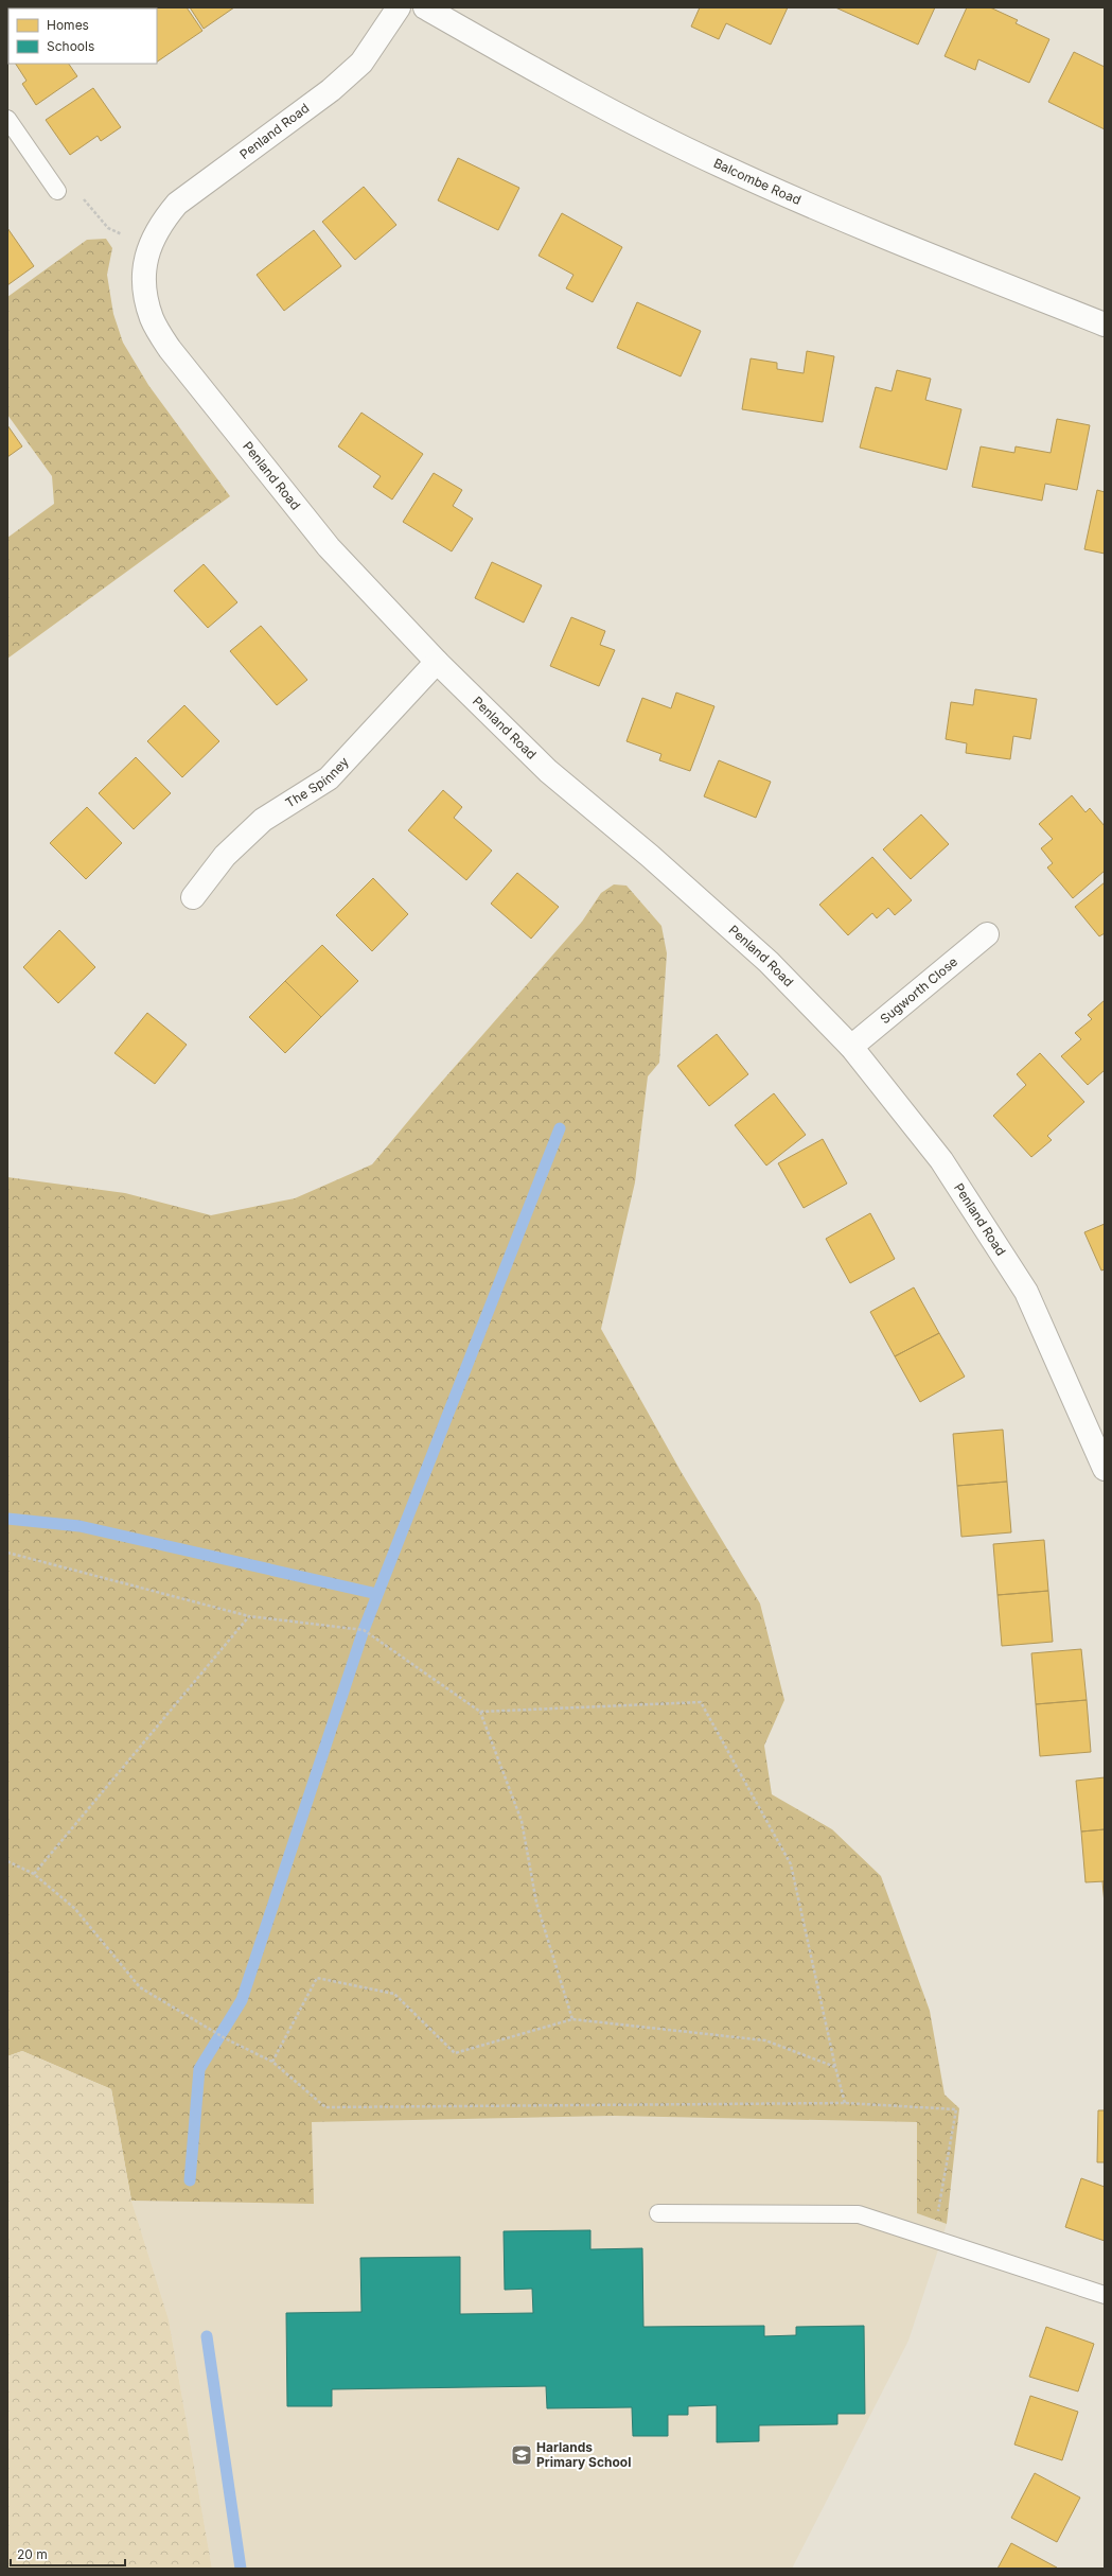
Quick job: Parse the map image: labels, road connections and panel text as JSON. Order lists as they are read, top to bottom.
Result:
{
  "streets": {
    "street": [
      "Penland Road",
      "Balcombe Road",
      "The Spinney",
      "Sugworth Close"
    ]
  },
  "crossings": [
    ["Penland Road", "The Spinney"],
    ["Penland Road", "Sugworth Close"]
  ],
  "places": {
    "school or university": ["Harlands Primary School"]
  },
  "legend": ["Homes", "Schools"],
  "scale_bar": "20 m"
}
